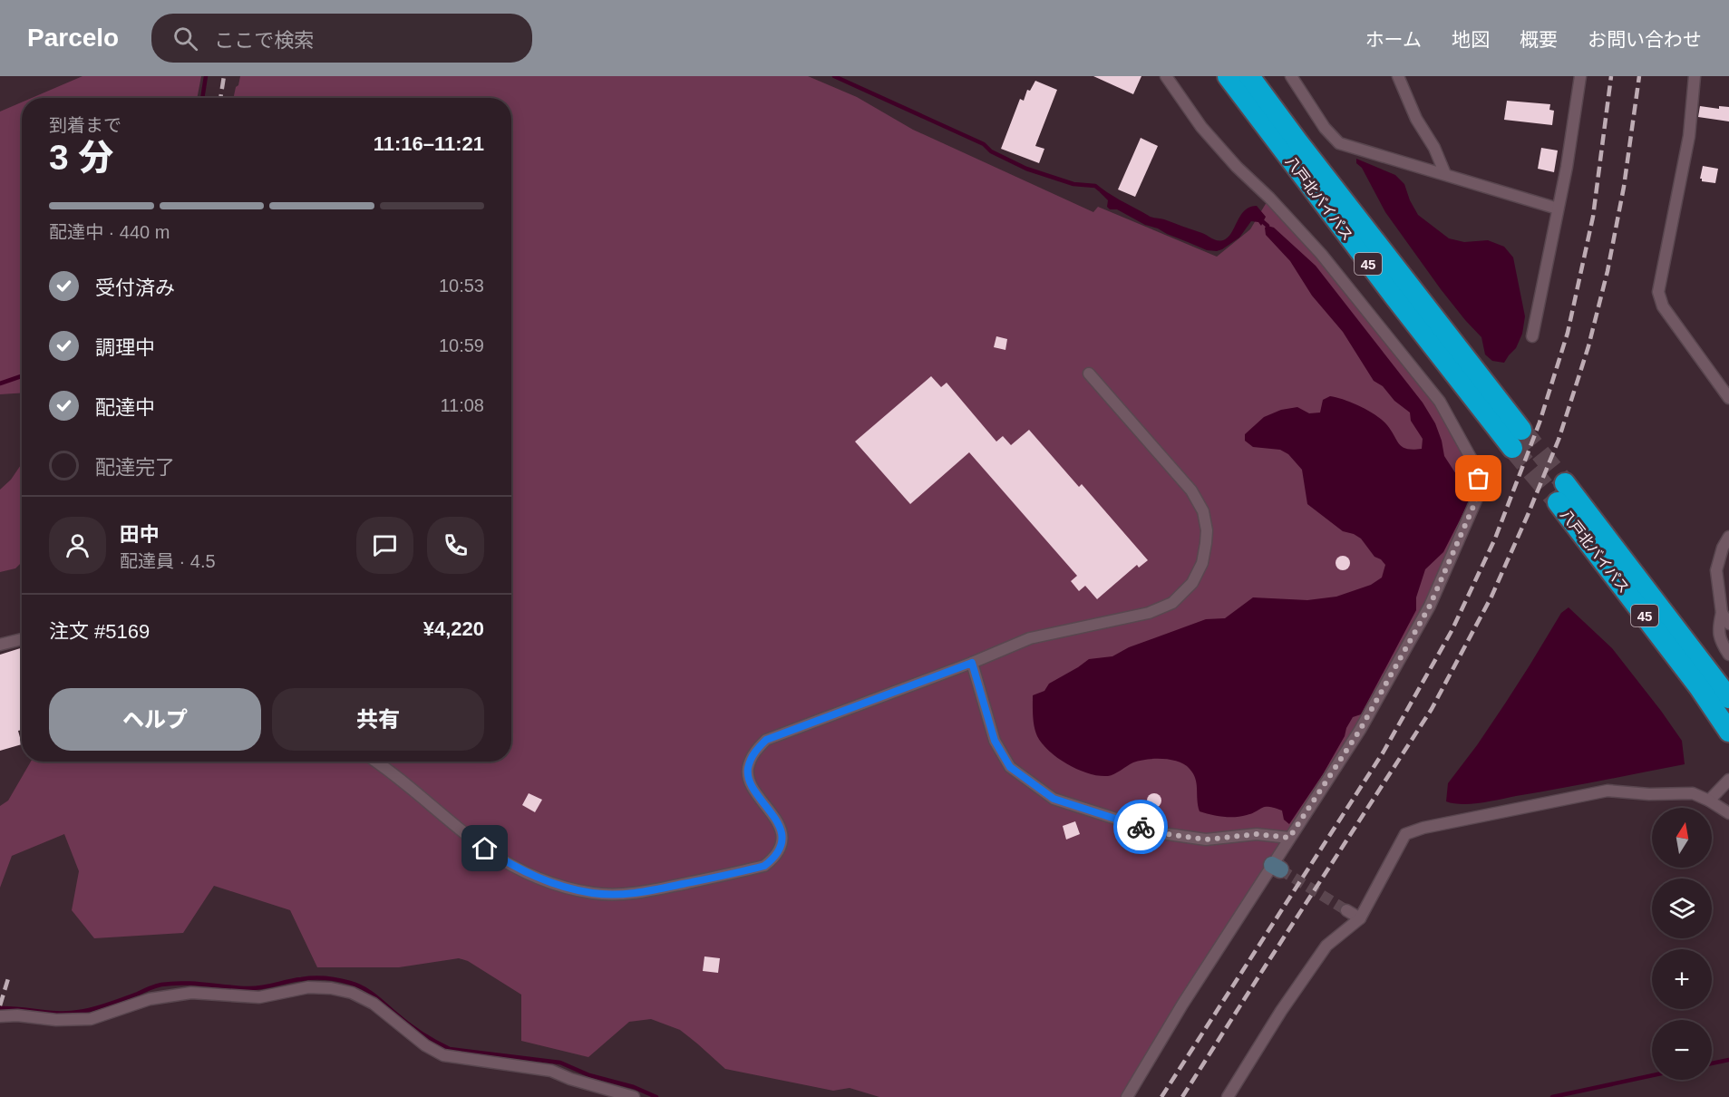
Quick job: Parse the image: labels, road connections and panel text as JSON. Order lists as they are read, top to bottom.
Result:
{
  "streets": {
    "highway": ["八戸北バイパス", "45"]
  },
  "north": "top",
  "page": {
    "header": "Parcelo",
    "search": "ここで検索",
    "nav": [
      "ホーム",
      "地図",
      "概要",
      "お問い合わせ"
    ],
    "heading": ["3 分", "到着まで", "11:16–11:21"],
    "panel": [
      "田中",
      "配達員 · 4.5",
      "注文 #5169",
      "¥4,220"
    ],
    "bar": "配達中 · 440 m",
    "list": [
      ["受付済み", "10:53"],
      ["調理中", "10:59"],
      ["配達中", "11:08"],
      "配達完了"
    ],
    "buttons": ["ヘルプ", "共有"],
    "map_buttons": ["+", "−"]
  }
}
